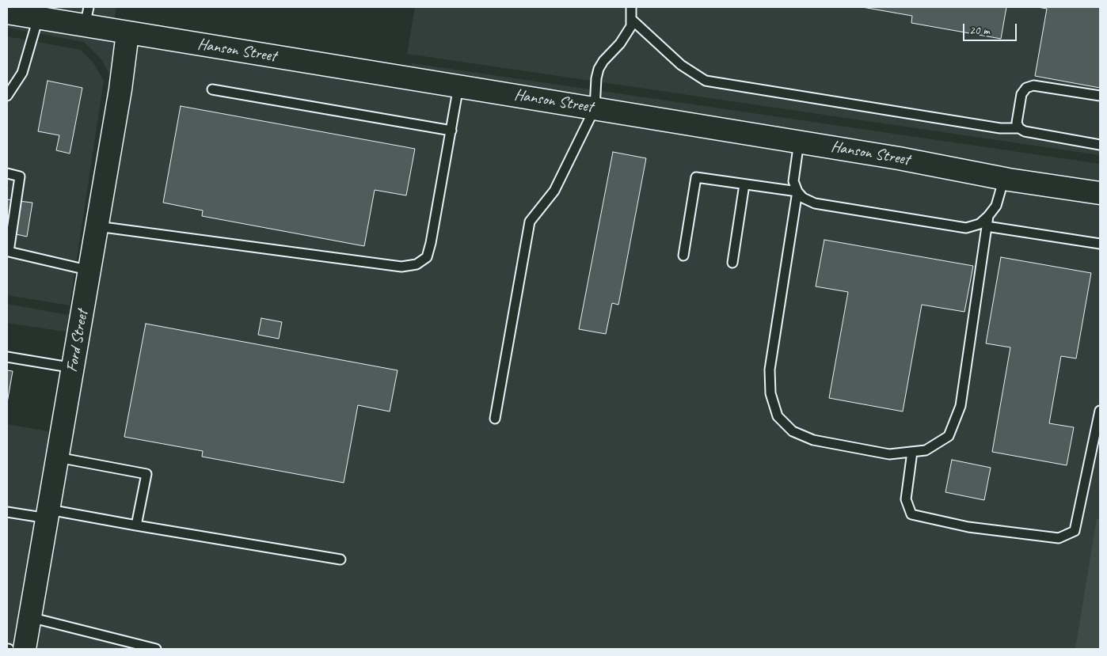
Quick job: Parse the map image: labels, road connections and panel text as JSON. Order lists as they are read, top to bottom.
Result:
{
  "streets": {
    "street": ["Hanson Street", "Ford Street"]
  },
  "crossings": [
    ["Hanson Street", "Ford Street"]
  ],
  "scale_bar": "20 m"
}
